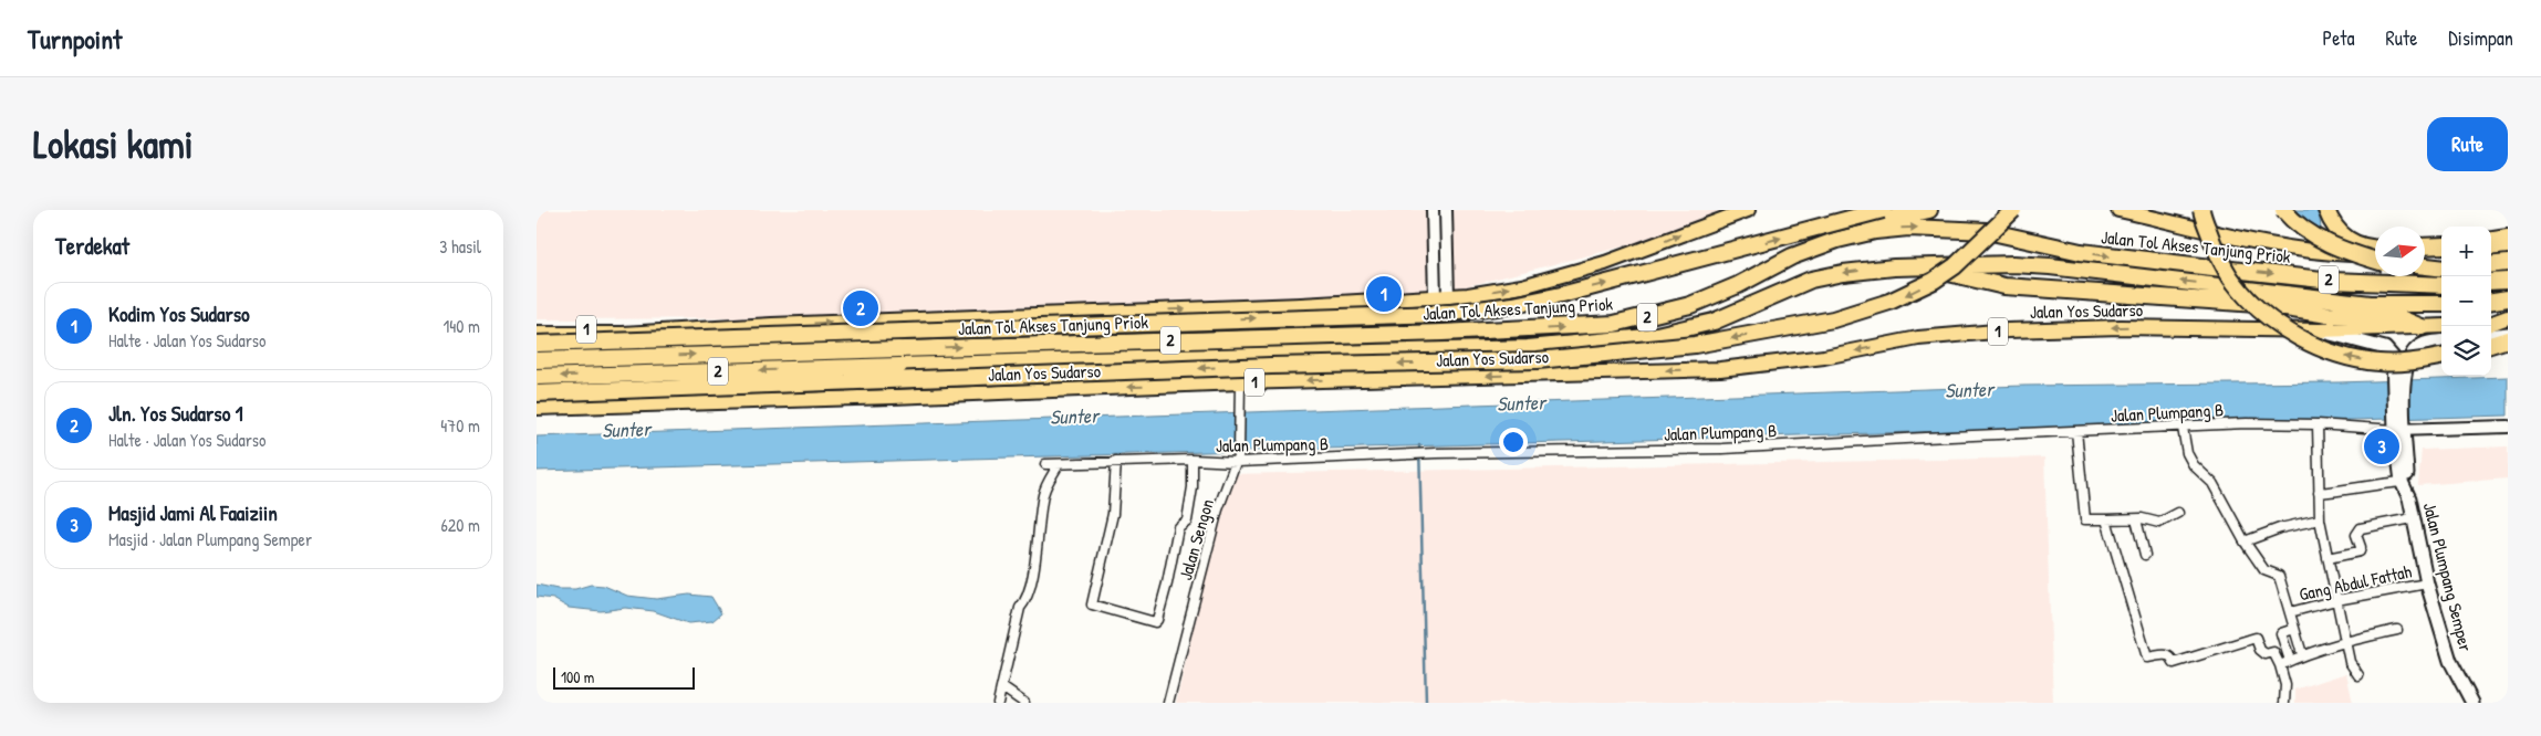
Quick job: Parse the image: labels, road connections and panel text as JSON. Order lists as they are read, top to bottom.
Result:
{
  "streets": {
    "highway": [
      "Jalan Tol Akses Tanjung Priok",
      "2",
      "Jalan Yos Sudarso",
      "1"
    ],
    "main road": ["Jalan Plumpang Semper"],
    "street": ["Jalan Plumpang B", "Jalan Sengon", "Gang Abdul Fattah"]
  },
  "crossings": [
    ["Jalan Yos Sudarso", "Jalan Sengon"],
    ["Jalan Yos Sudarso", "Jalan Plumpang Semper"],
    ["Jalan Plumpang B", "Jalan Sengon"],
    ["Jalan Plumpang B", "Jalan Plumpang Semper"],
    ["Jalan Plumpang Semper", "Gang Abdul Fattah"]
  ],
  "water": ["Sunter"],
  "scale_bar": "100 m",
  "north": "right",
  "page": {
    "header": "Turnpoint",
    "nav": ["Peta", "Rute", "Disimpan"],
    "buttons": "Rute",
    "title": "Lokasi kami",
    "heading": ["Terdekat", "3 hasil"],
    "map_buttons": ["+", "−"],
    "pins": ["1", "2", "3"],
    "list": [
      {
        "mark": "1",
        "name": "Kodim Yos Sudarso",
        "note": "Halte · Jalan Yos Sudarso",
        "value": "140 m"
      },
      {
        "mark": "2",
        "name": "Jln. Yos Sudarso 1",
        "note": "Halte · Jalan Yos Sudarso",
        "value": "470 m"
      },
      {
        "mark": "3",
        "name": "Masjid Jami Al Faaiziin",
        "note": "Masjid · Jalan Plumpang Semper",
        "value": "620 m"
      }
    ],
    "scale": "100 m"
  }
}
